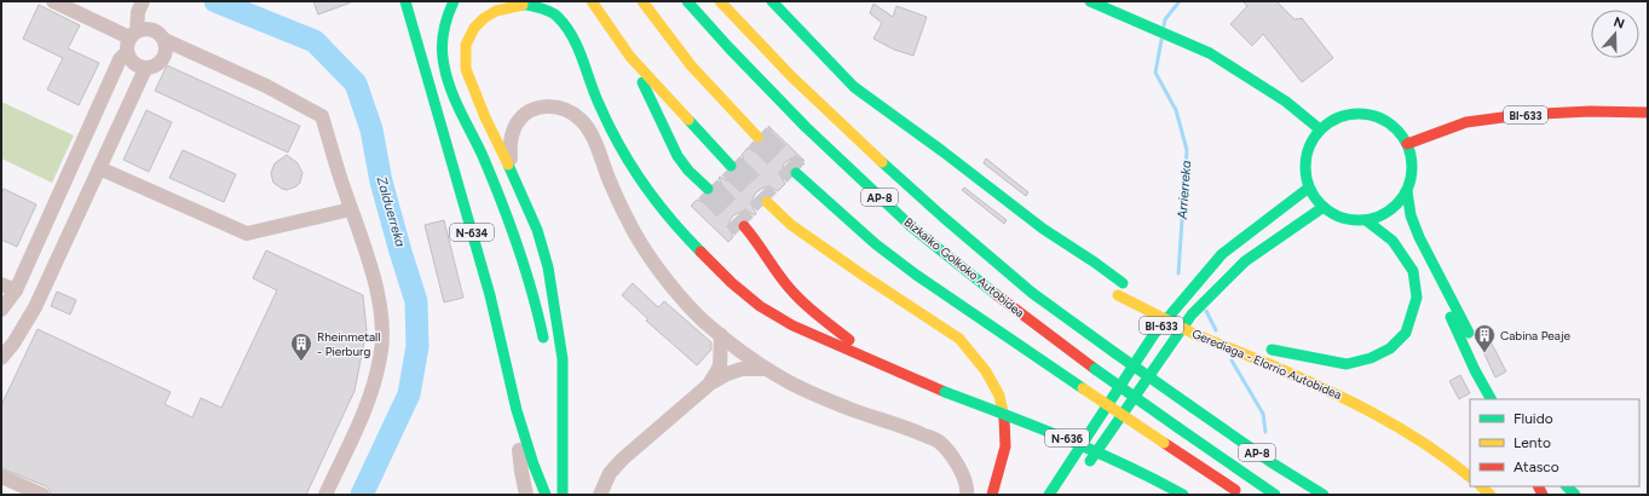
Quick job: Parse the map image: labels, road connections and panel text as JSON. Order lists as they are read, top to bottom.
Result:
{
  "streets": {
    "main road": [
      "BI-633",
      "AP-8",
      "N-634",
      "Bizkaiko Golkoko Autobidea",
      "Gerediaga - Elorrio Autobidea",
      "N-636"
    ]
  },
  "water": ["Arrierreka", "Zalduerreka"],
  "places": {
    "building": ["Cabina Peaje", "Rheinmetall - Pierburg"]
  },
  "legend": ["Fluido", "Lento", "Atasco"],
  "north": "top"
}
